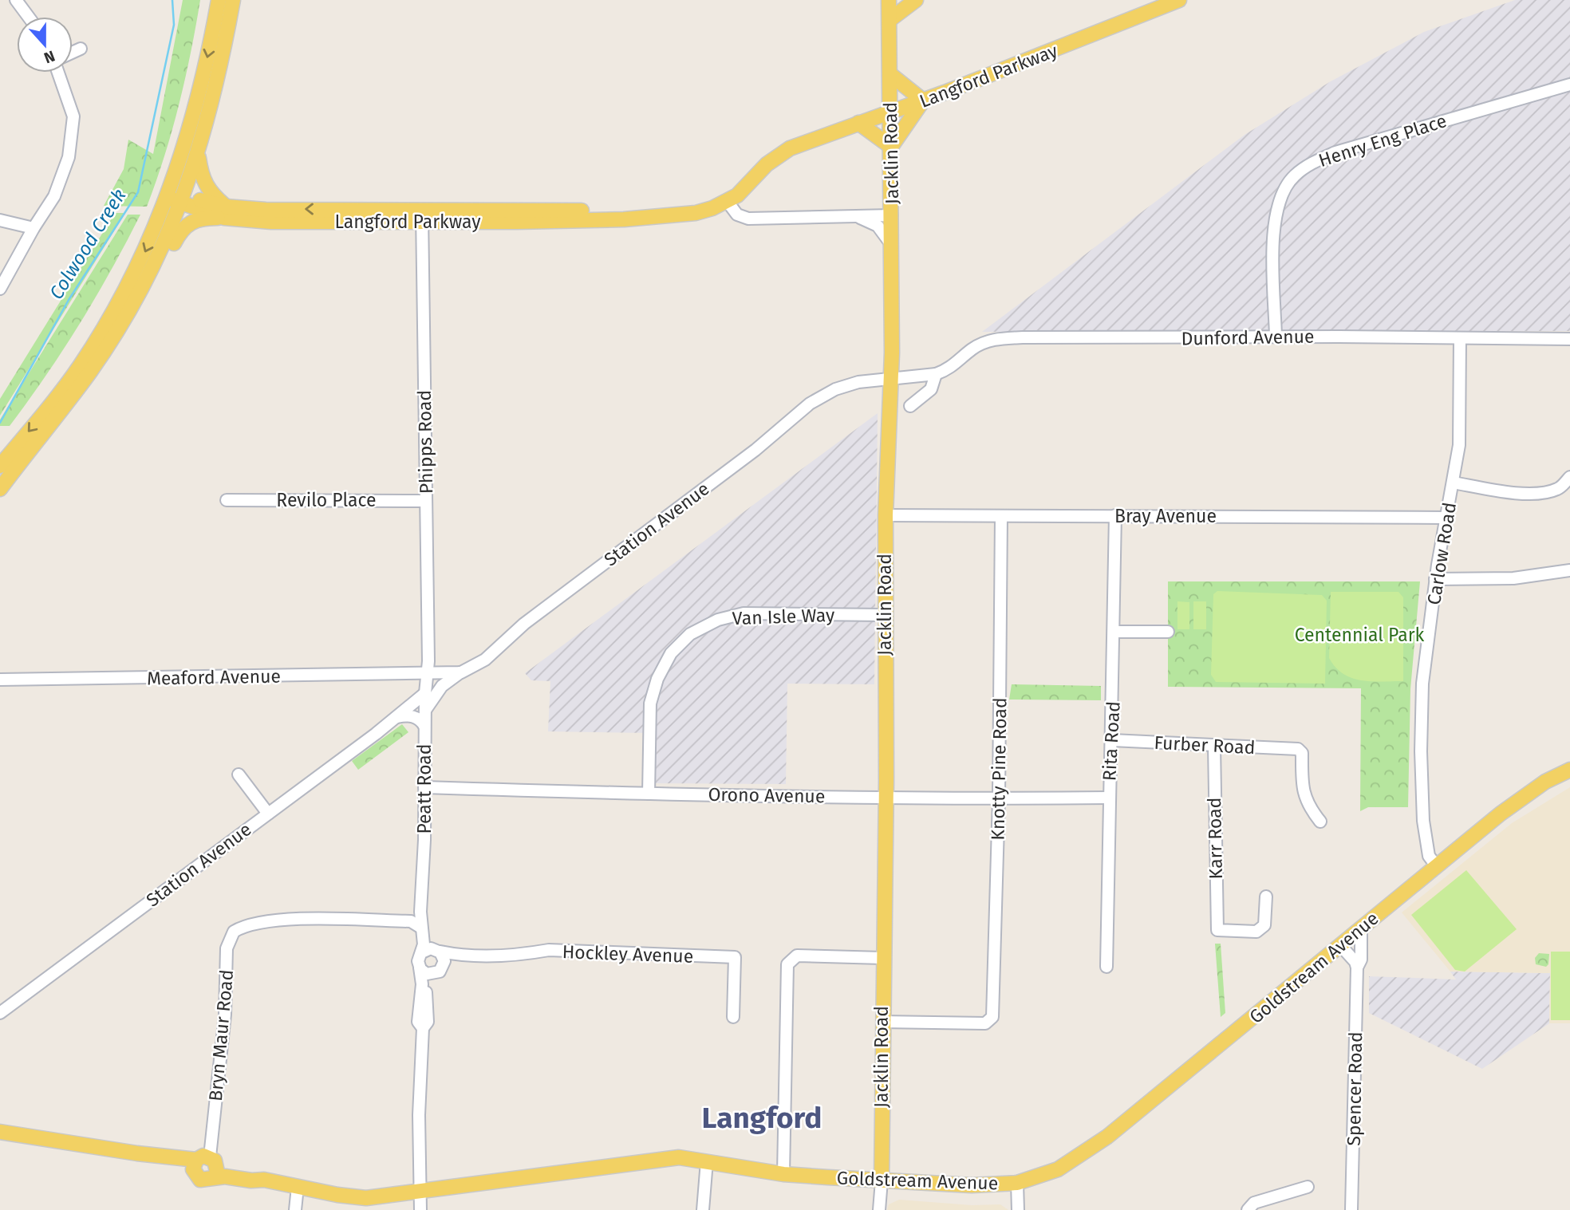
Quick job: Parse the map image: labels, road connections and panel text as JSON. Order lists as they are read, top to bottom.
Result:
{
  "streets": {
    "main road": ["Langford Parkway", "Jacklin Road", "Goldstream Avenue"],
    "street": [
      "Henry Eng Place",
      "Dunford Avenue",
      "Phipps Road",
      "Revilo Place",
      "Bray Avenue",
      "Station Avenue",
      "Carlow Road",
      "Van Isle Way",
      "Meaford Avenue",
      "Rita Road",
      "Furber Road",
      "Knotty Pine Road",
      "Peatt Road",
      "Orono Avenue",
      "Karr Road",
      "Hockley Avenue",
      "Bryn Maur Road",
      "Spencer Road"
    ]
  },
  "crossings": [
    ["Langford Parkway", "Jacklin Road"],
    ["Langford Parkway", "Phipps Road"],
    ["Henry Eng Place", "Dunford Avenue"],
    ["Jacklin Road", "Dunford Avenue"],
    ["Jacklin Road", "Bray Avenue"],
    ["Jacklin Road", "Station Avenue"],
    ["Jacklin Road", "Van Isle Way"],
    ["Jacklin Road", "Knotty Pine Road"],
    ["Jacklin Road", "Orono Avenue"],
    ["Jacklin Road", "Goldstream Avenue"],
    ["Dunford Avenue", "Station Avenue"],
    ["Dunford Avenue", "Carlow Road"],
    ["Phipps Road", "Revilo Place"],
    ["Phipps Road", "Station Avenue"],
    ["Phipps Road", "Meaford Avenue"],
    ["Phipps Road", "Peatt Road"],
    ["Bray Avenue", "Carlow Road"],
    ["Bray Avenue", "Rita Road"],
    ["Bray Avenue", "Knotty Pine Road"],
    ["Station Avenue", "Meaford Avenue"],
    ["Station Avenue", "Peatt Road"],
    ["Carlow Road", "Goldstream Avenue"],
    ["Van Isle Way", "Orono Avenue"],
    ["Meaford Avenue", "Peatt Road"],
    ["Rita Road", "Furber Road"],
    ["Rita Road", "Orono Avenue"],
    ["Furber Road", "Karr Road"],
    ["Knotty Pine Road", "Orono Avenue"],
    ["Peatt Road", "Orono Avenue"],
    ["Peatt Road", "Hockley Avenue"],
    ["Peatt Road", "Goldstream Avenue"],
    ["Goldstream Avenue", "Bryn Maur Road"],
    ["Goldstream Avenue", "Spencer Road"]
  ],
  "districts": ["Langford"],
  "water": ["Colwood Creek"],
  "parks": ["Centennial Park"],
  "north": "bottom"
}
